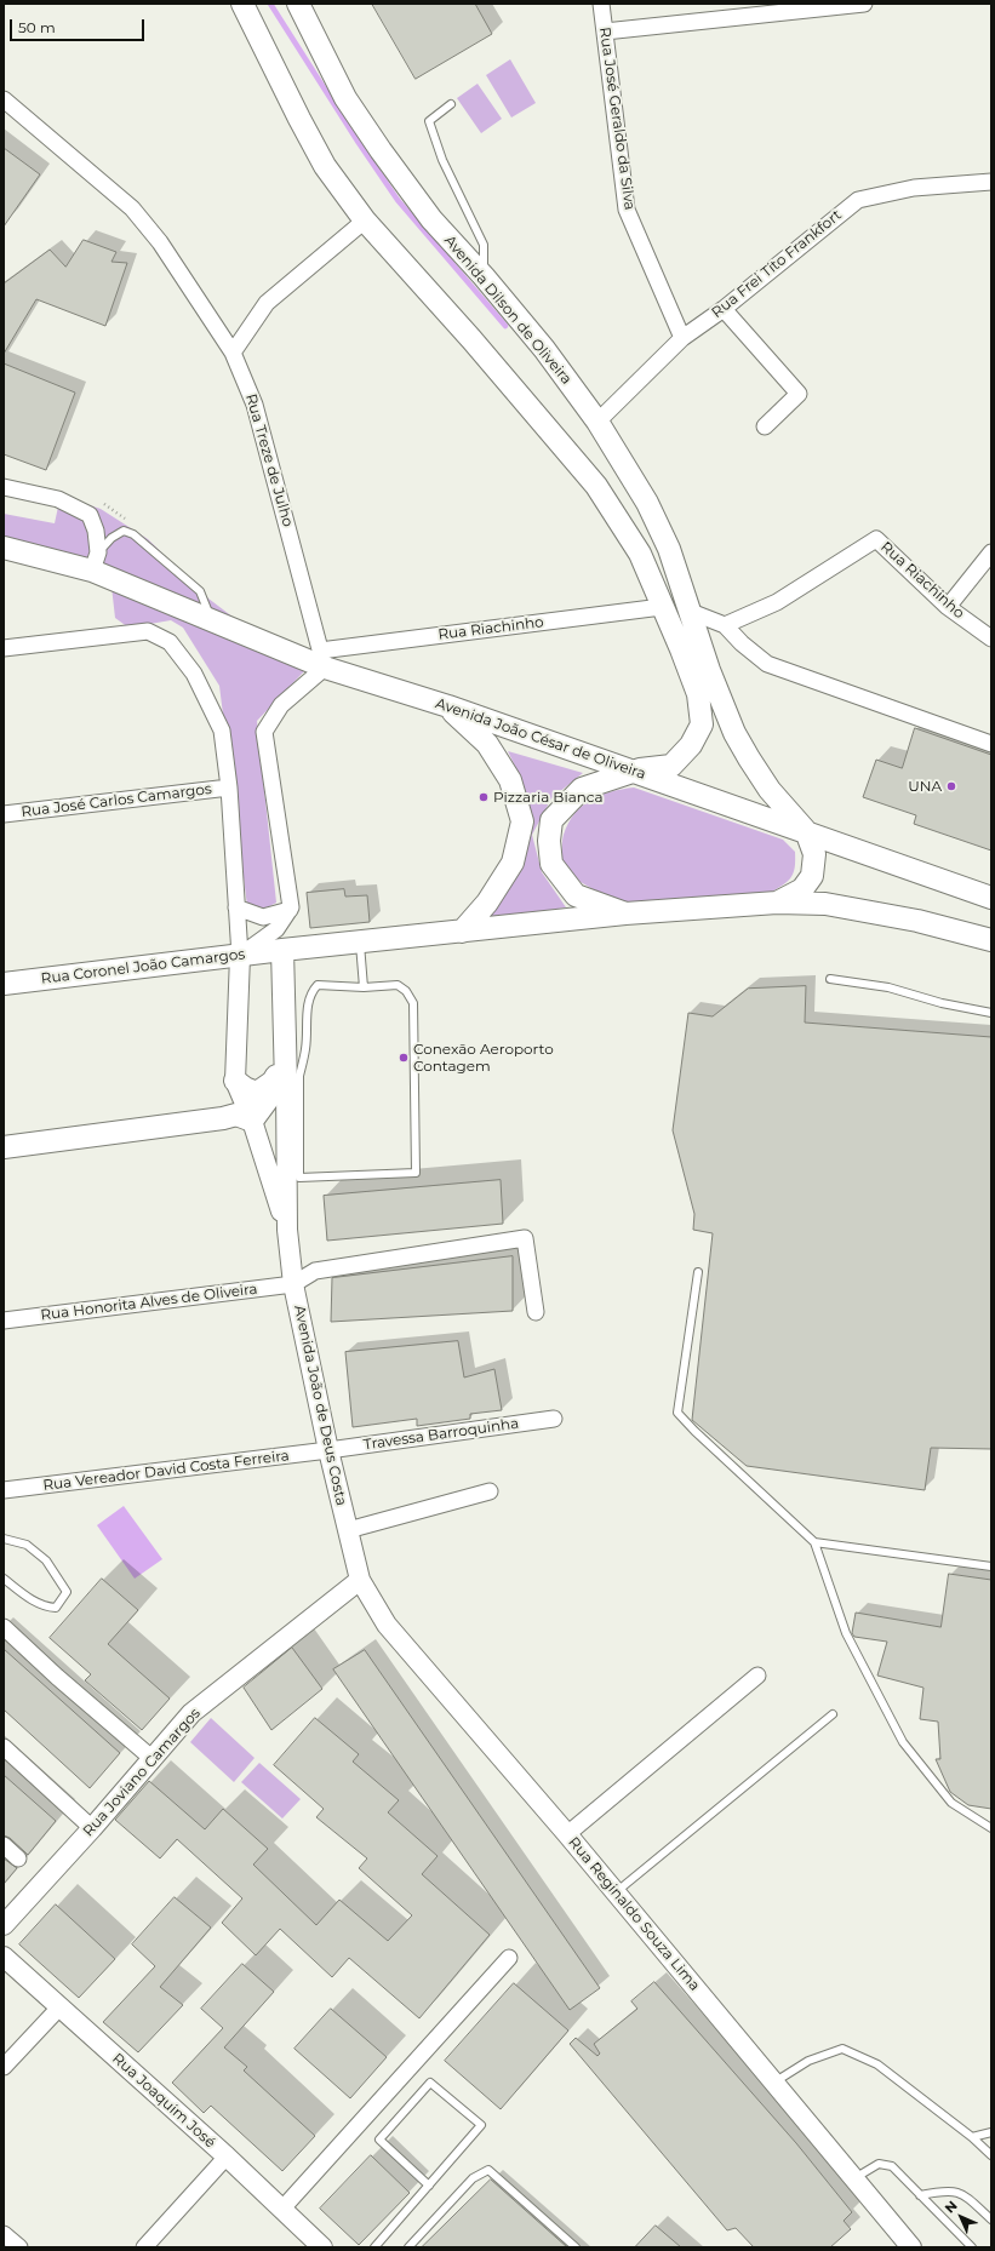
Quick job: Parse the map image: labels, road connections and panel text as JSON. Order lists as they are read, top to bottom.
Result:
{
  "streets": {
    "main road": [
      "Avenida Dilson de Oliveira",
      "Avenida João César de Oliveira",
      "Rua Coronel João Camargos",
      "Avenida João de Deus Costa"
    ],
    "street": [
      "Rua José Geraldo da Silva",
      "Rua Frei Tito Frankfort",
      "Rua Treze de Julho",
      "Rua Riachinho",
      "Rua José Carlos Camargos",
      "Rua Honorita Alves de Oliveira",
      "Travessa Barroquinha",
      "Rua Vereador David Costa Ferreira",
      "Rua Joviano Camargos",
      "Rua Reginaldo Souza Lima",
      "Rua Joaquim José"
    ]
  },
  "crossings": [
    ["Rua José Geraldo da Silva", "Rua Frei Tito Frankfort"],
    ["Rua Frei Tito Frankfort", "Avenida Dilson de Oliveira"],
    ["Avenida Dilson de Oliveira", "Avenida João César de Oliveira"],
    ["Rua Treze de Julho", "Rua Riachinho"],
    ["Rua Treze de Julho", "Avenida João César de Oliveira"],
    ["Rua Riachinho", "Avenida João César de Oliveira"],
    ["Rua José Carlos Camargos", "Avenida João de Deus Costa"],
    ["Rua Coronel João Camargos", "Avenida João de Deus Costa"],
    ["Rua Honorita Alves de Oliveira", "Avenida João de Deus Costa"],
    ["Avenida João de Deus Costa", "Travessa Barroquinha"],
    ["Avenida João de Deus Costa", "Rua Vereador David Costa Ferreira"],
    ["Avenida João de Deus Costa", "Rua Joviano Camargos"],
    ["Avenida João de Deus Costa", "Rua Reginaldo Souza Lima"],
    ["Travessa Barroquinha", "Rua Vereador David Costa Ferreira"],
    ["Rua Joviano Camargos", "Rua Reginaldo Souza Lima"]
  ],
  "places": ["UNA", "Pizzaria Bianca", "Conexão Aeroporto Contagem"],
  "scale_bar": "50 m",
  "north": "top left"
}
